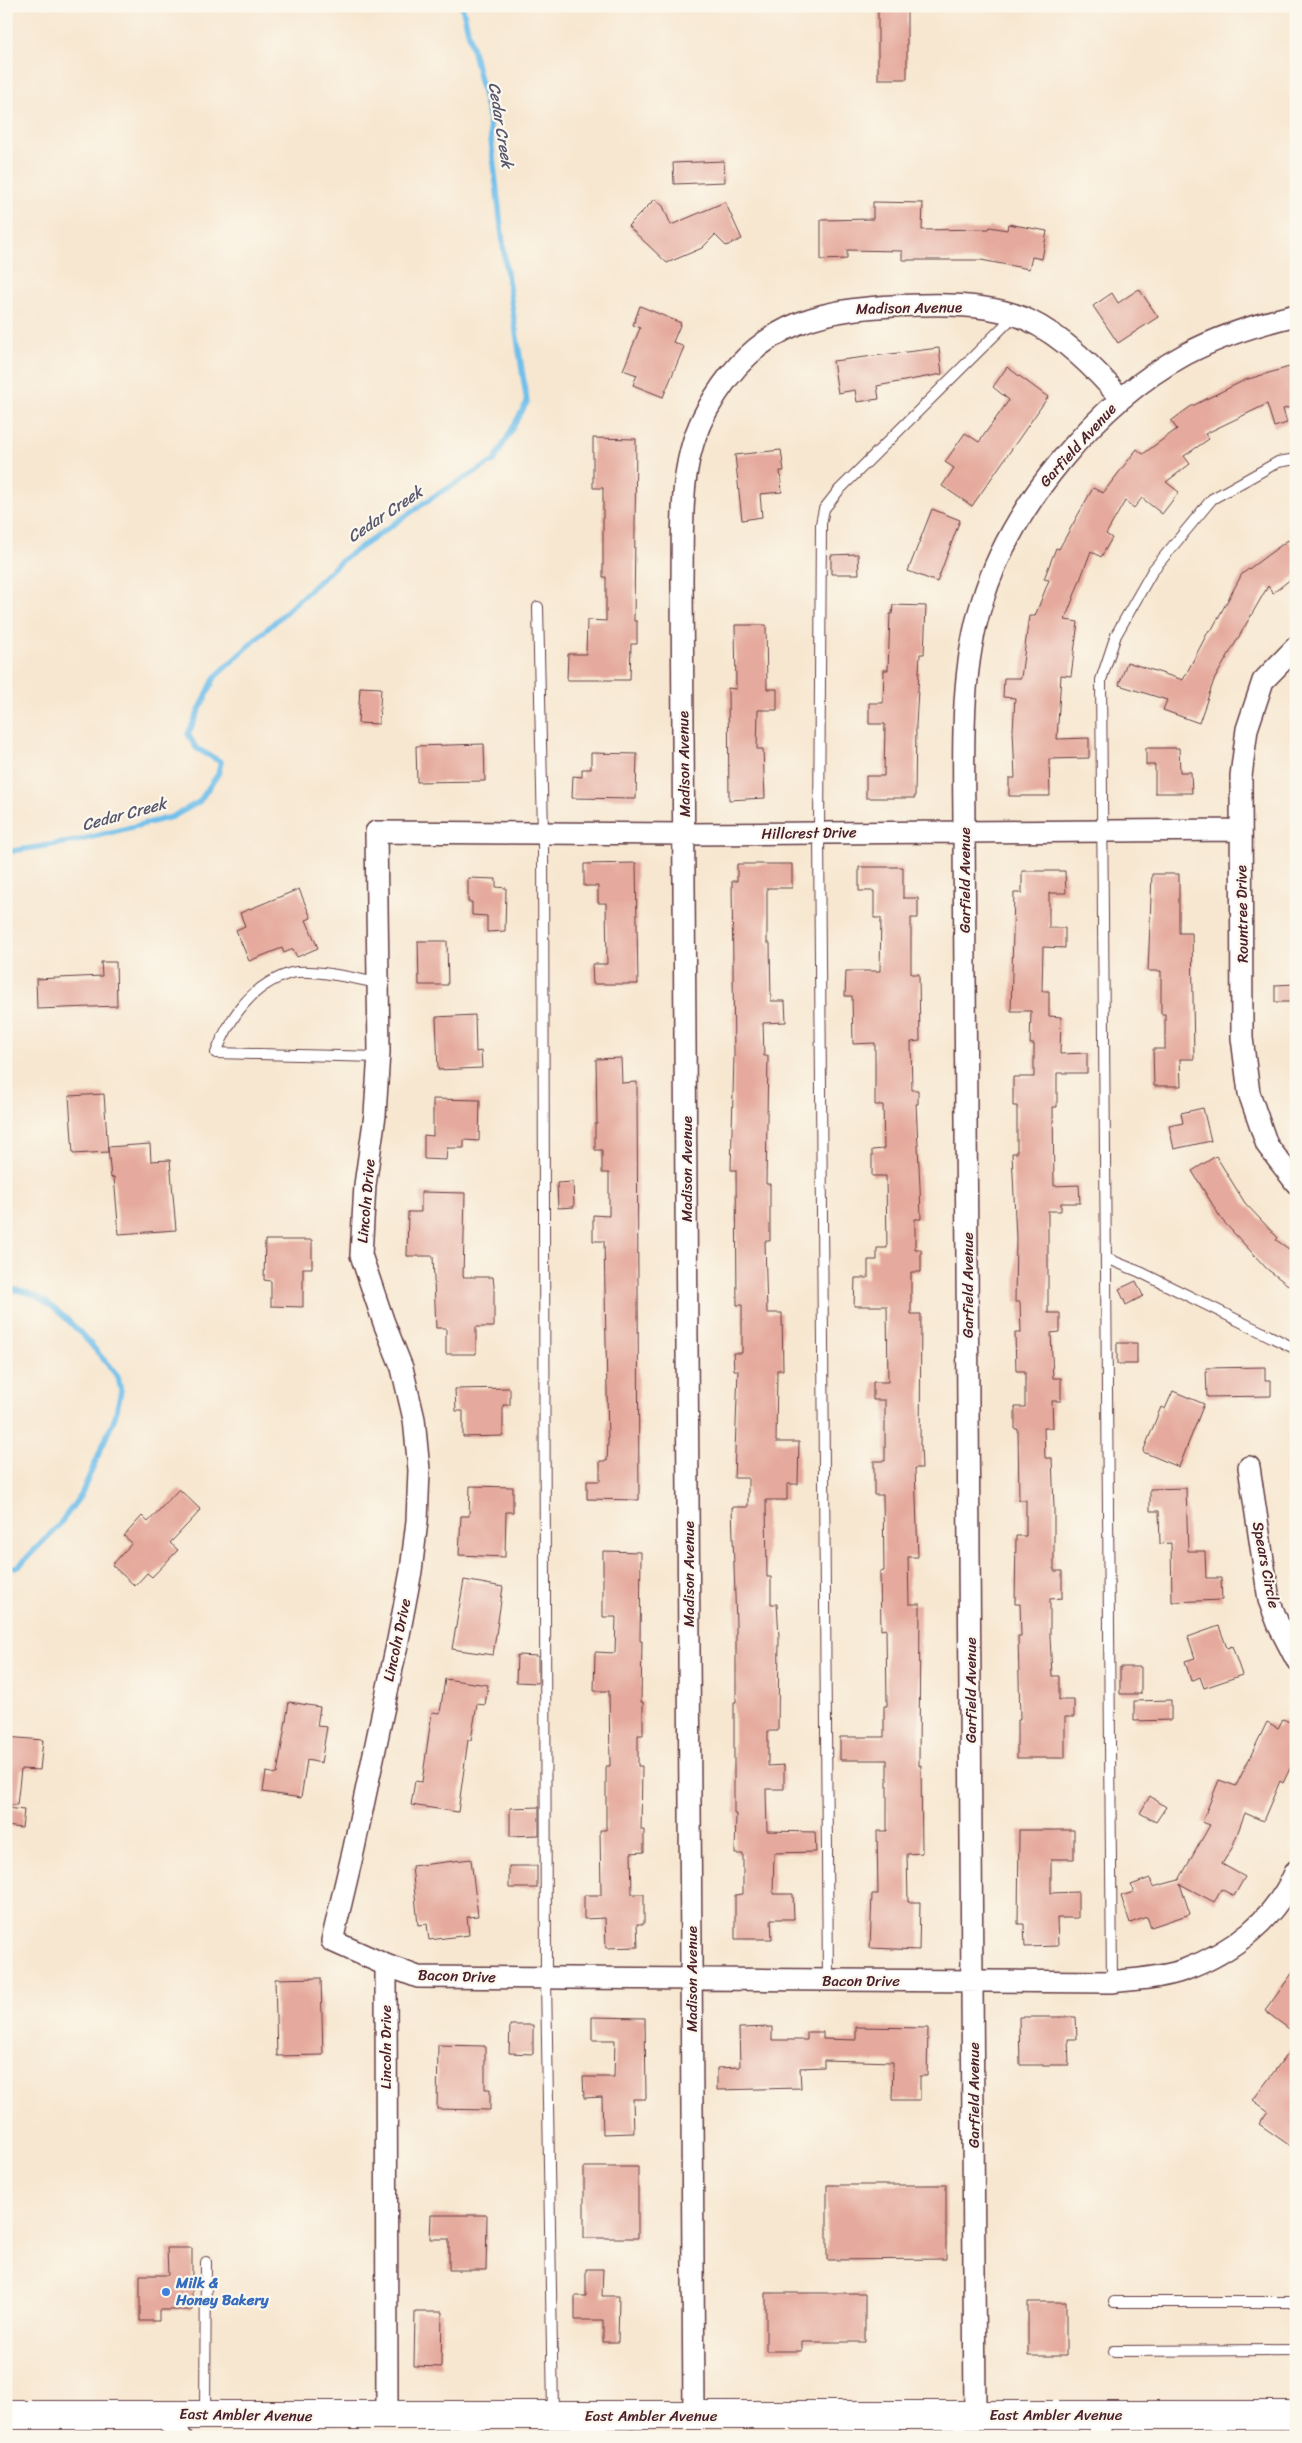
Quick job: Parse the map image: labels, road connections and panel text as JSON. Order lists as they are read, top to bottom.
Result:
{
  "streets": {
    "main road": ["East Ambler Avenue"],
    "street": [
      "Madison Avenue",
      "Garfield Avenue",
      "Hillcrest Drive",
      "Rountree Drive",
      "Lincoln Drive",
      "Spears Circle",
      "Bacon Drive"
    ]
  },
  "crossings": [
    ["Madison Avenue", "Garfield Avenue"],
    ["Madison Avenue", "Hillcrest Drive"],
    ["Madison Avenue", "Bacon Drive"],
    ["Madison Avenue", "East Ambler Avenue"],
    ["Garfield Avenue", "Hillcrest Drive"],
    ["Garfield Avenue", "Bacon Drive"],
    ["Garfield Avenue", "East Ambler Avenue"],
    ["Hillcrest Drive", "Rountree Drive"],
    ["Hillcrest Drive", "Lincoln Drive"],
    ["Lincoln Drive", "Bacon Drive"],
    ["Lincoln Drive", "East Ambler Avenue"]
  ],
  "water": ["Cedar Creek"],
  "places": ["Milk & Honey Bakery"]
}
